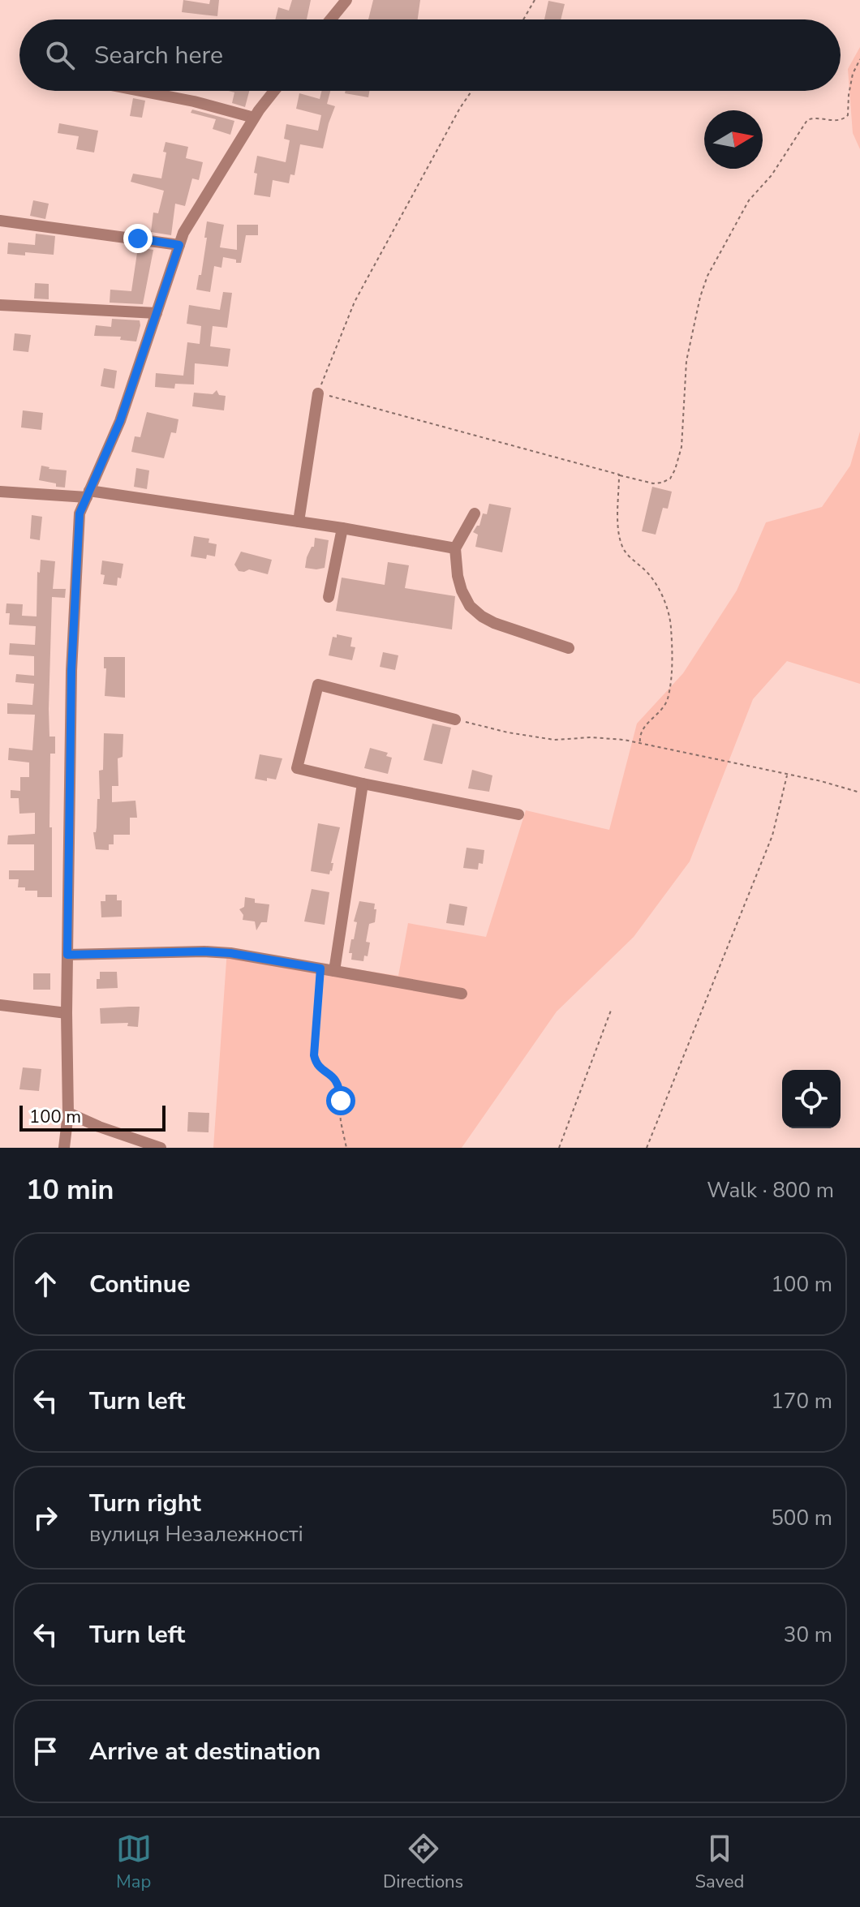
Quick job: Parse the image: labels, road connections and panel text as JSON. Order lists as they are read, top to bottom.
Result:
{
  "scale_bar": "100 m",
  "north": "right",
  "page": {
    "search": "Search here",
    "scale": "100 m",
    "heading": ["10 min", "Walk · 800 m"],
    "list": [
      ["Continue", "100 m"],
      ["Turn left", "170 m"],
      ["Turn right", "вулиця Незалежності", "500 m"],
      ["Turn left", "30 m"],
      "Arrive at destination"
    ],
    "nav": ["Map", "Directions", "Saved"]
  }
}
